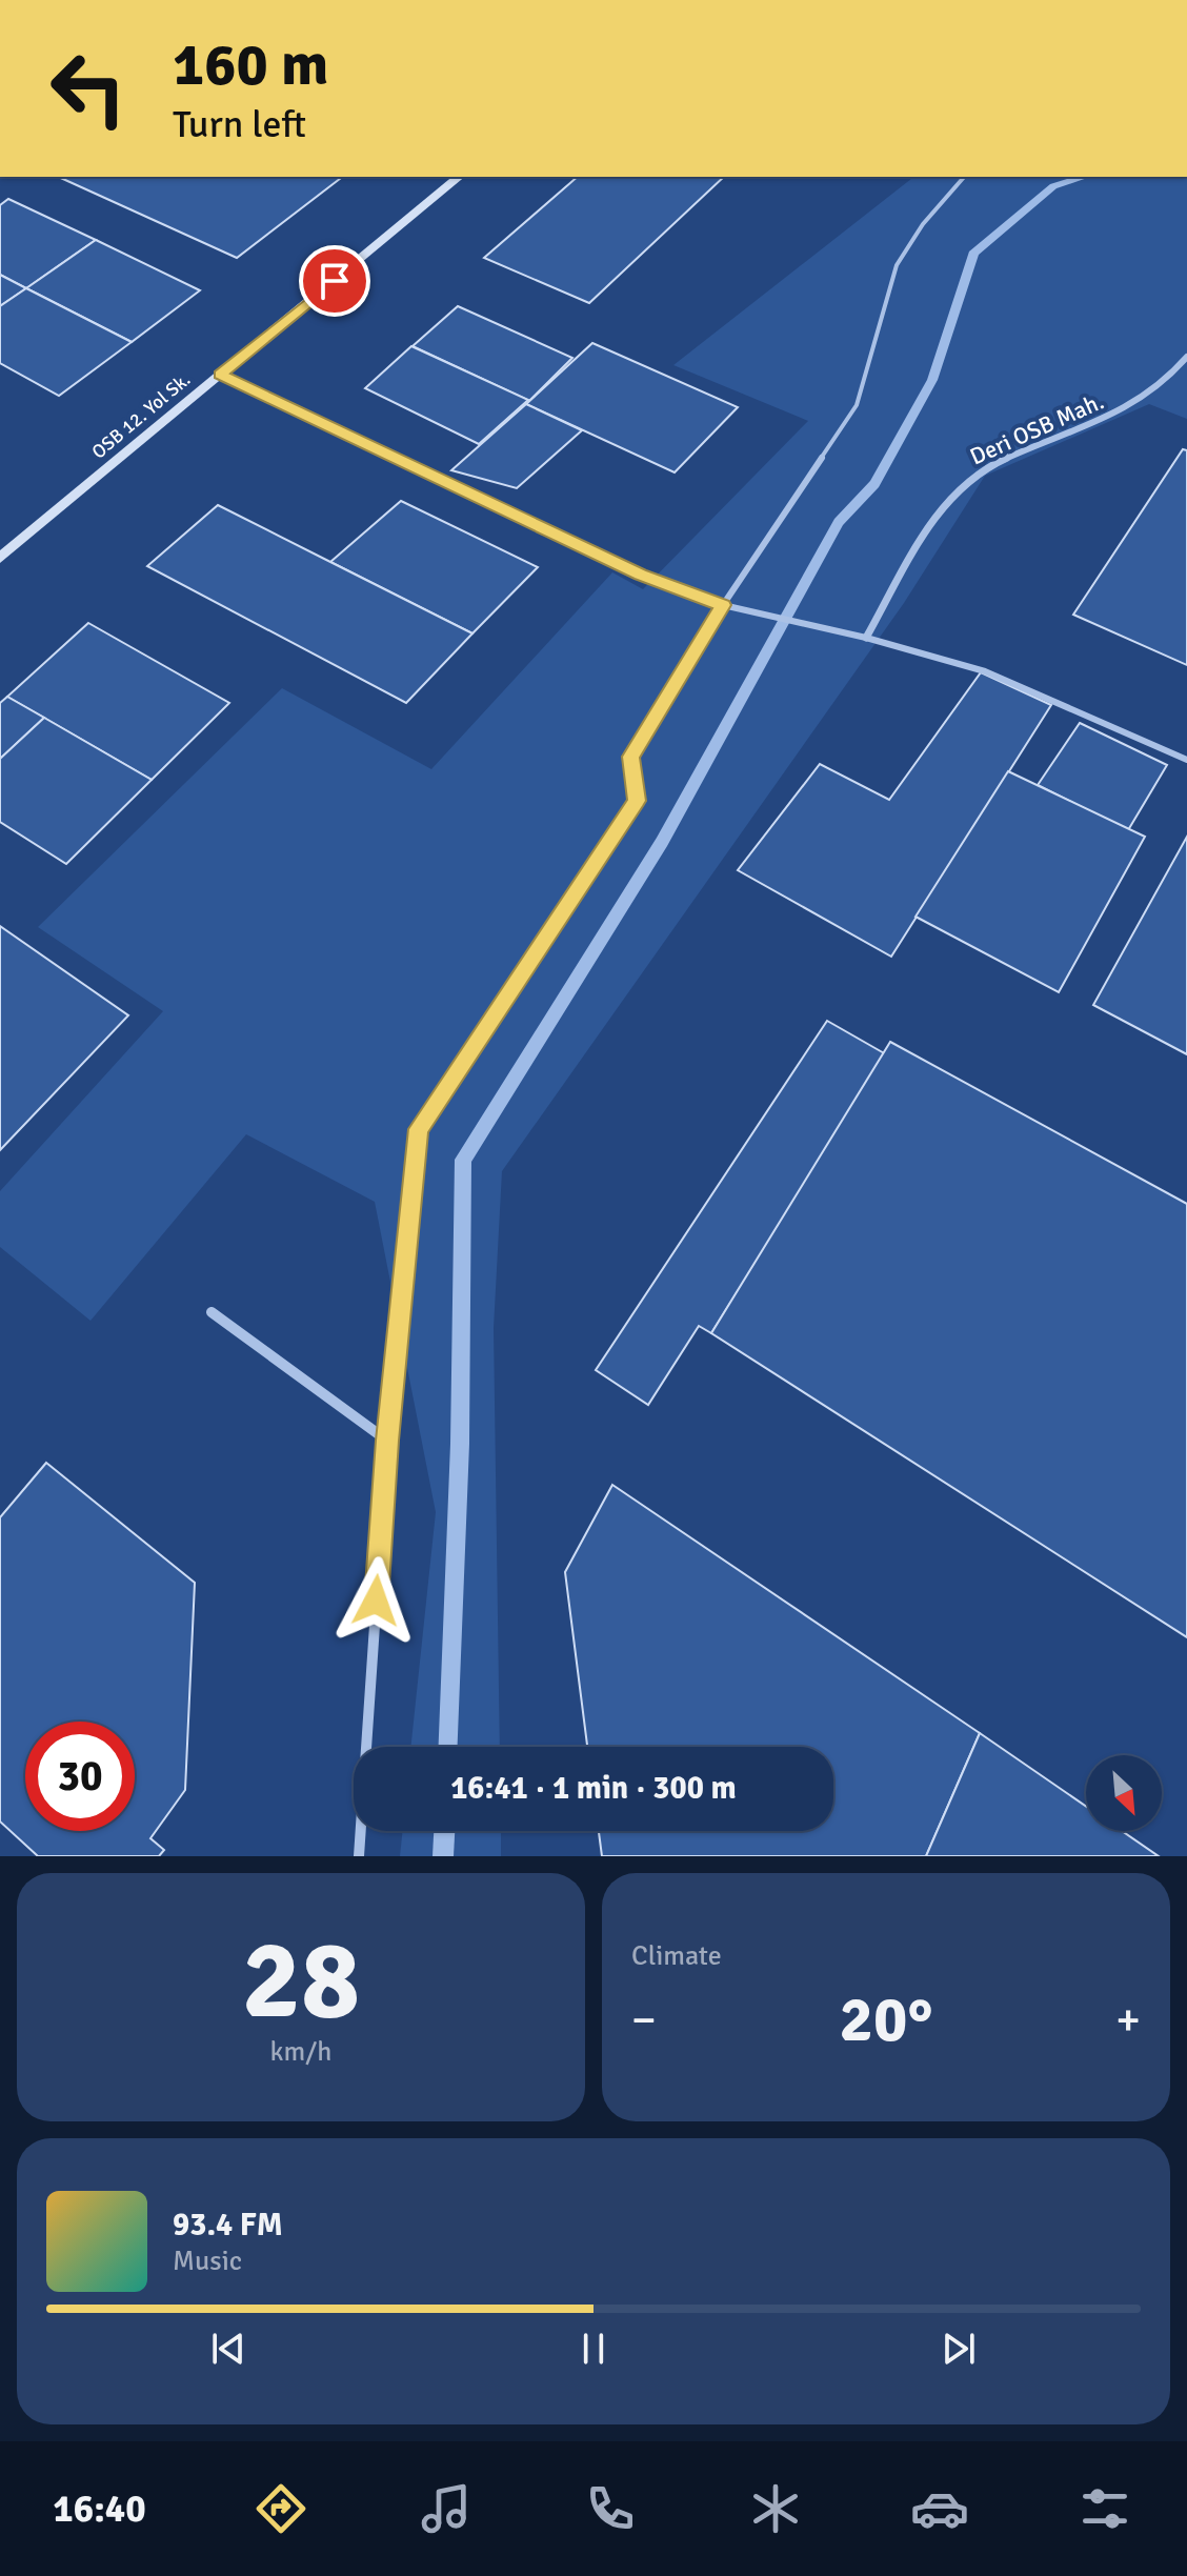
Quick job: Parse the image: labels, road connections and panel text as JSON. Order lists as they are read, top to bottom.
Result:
{
  "streets": {
    "street": ["OSB 12. Yol Sk.", "Deri OSB Mah."]
  },
  "north": "bottom right",
  "page": {
    "turn": ["160 m", "Turn left"],
    "limit": "30",
    "trip": "16:41 · 1 min · 300 m",
    "tile": [
      ["28", "km/h"],
      "Climate"
    ],
    "heat": ["−", "20°", "+"],
    "song": ["93.4 FM", "Music"],
    "tabs": "16:40"
  }
}
